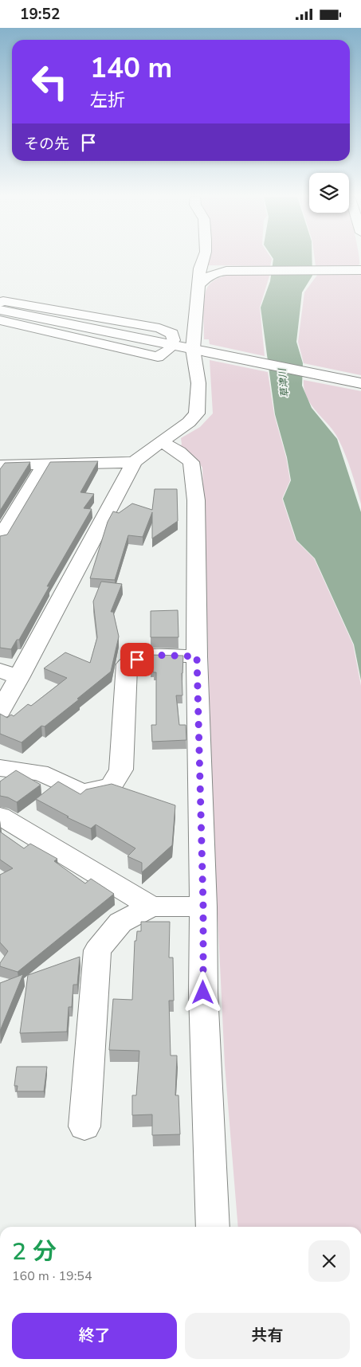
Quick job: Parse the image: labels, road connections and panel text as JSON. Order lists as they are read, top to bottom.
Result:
{
  "water": ["草津川"],
  "page": {
    "status": "19:52",
    "turn": ["140 m", "左折"],
    "then": "その先",
    "heading": ["2 分", "160 m · 19:54"],
    "buttons": ["終了", "共有"]
  }
}
